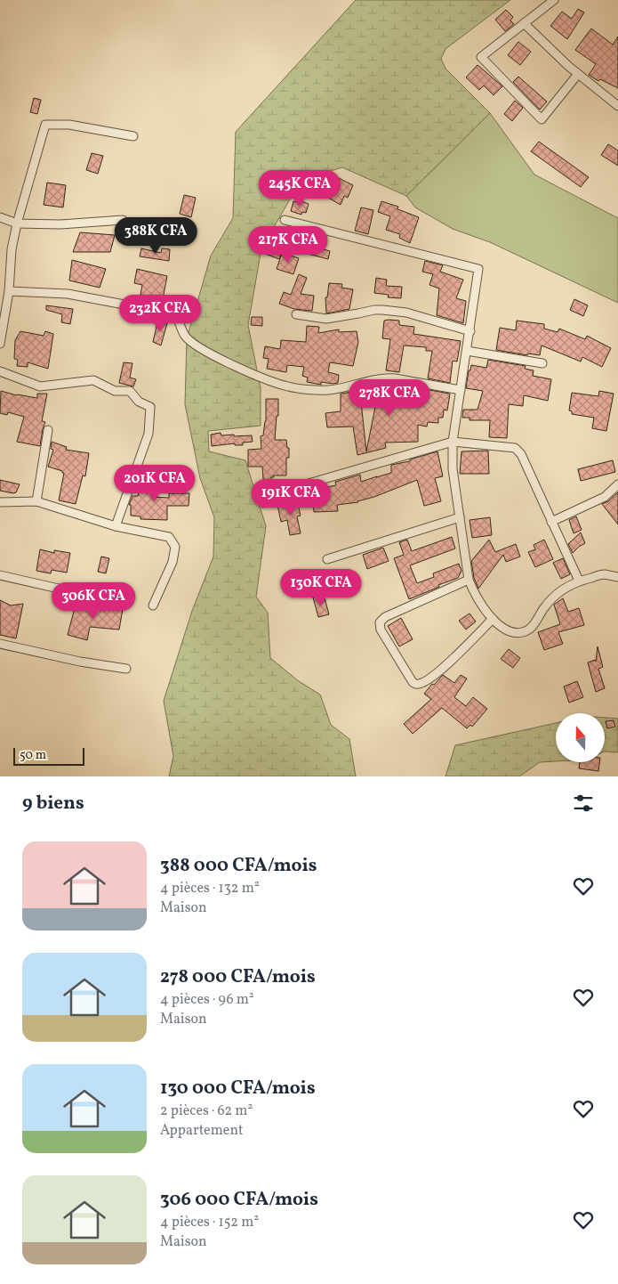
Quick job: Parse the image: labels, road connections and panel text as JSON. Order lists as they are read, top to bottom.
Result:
{
  "scale_bar": "50 m",
  "north": "top",
  "page": {
    "price": [
      "245K CFA",
      "388K CFA",
      "217K CFA",
      "232K CFA",
      "278K CFA",
      "201K CFA",
      "191K CFA",
      "130K CFA",
      "306K CFA"
    ],
    "scale": "50 m",
    "heading": "9 biens",
    "list": [
      {
        "name": "388 000 CFA/mois",
        "note": "4 pièces · 132 m² · Maison"
      },
      {
        "name": "278 000 CFA/mois",
        "note": "4 pièces · 96 m² · Maison"
      },
      {
        "name": "130 000 CFA/mois",
        "note": "2 pièces · 62 m² · Appartement"
      },
      {
        "name": "306 000 CFA/mois",
        "note": "4 pièces · 152 m² · Maison"
      }
    ]
  }
}
